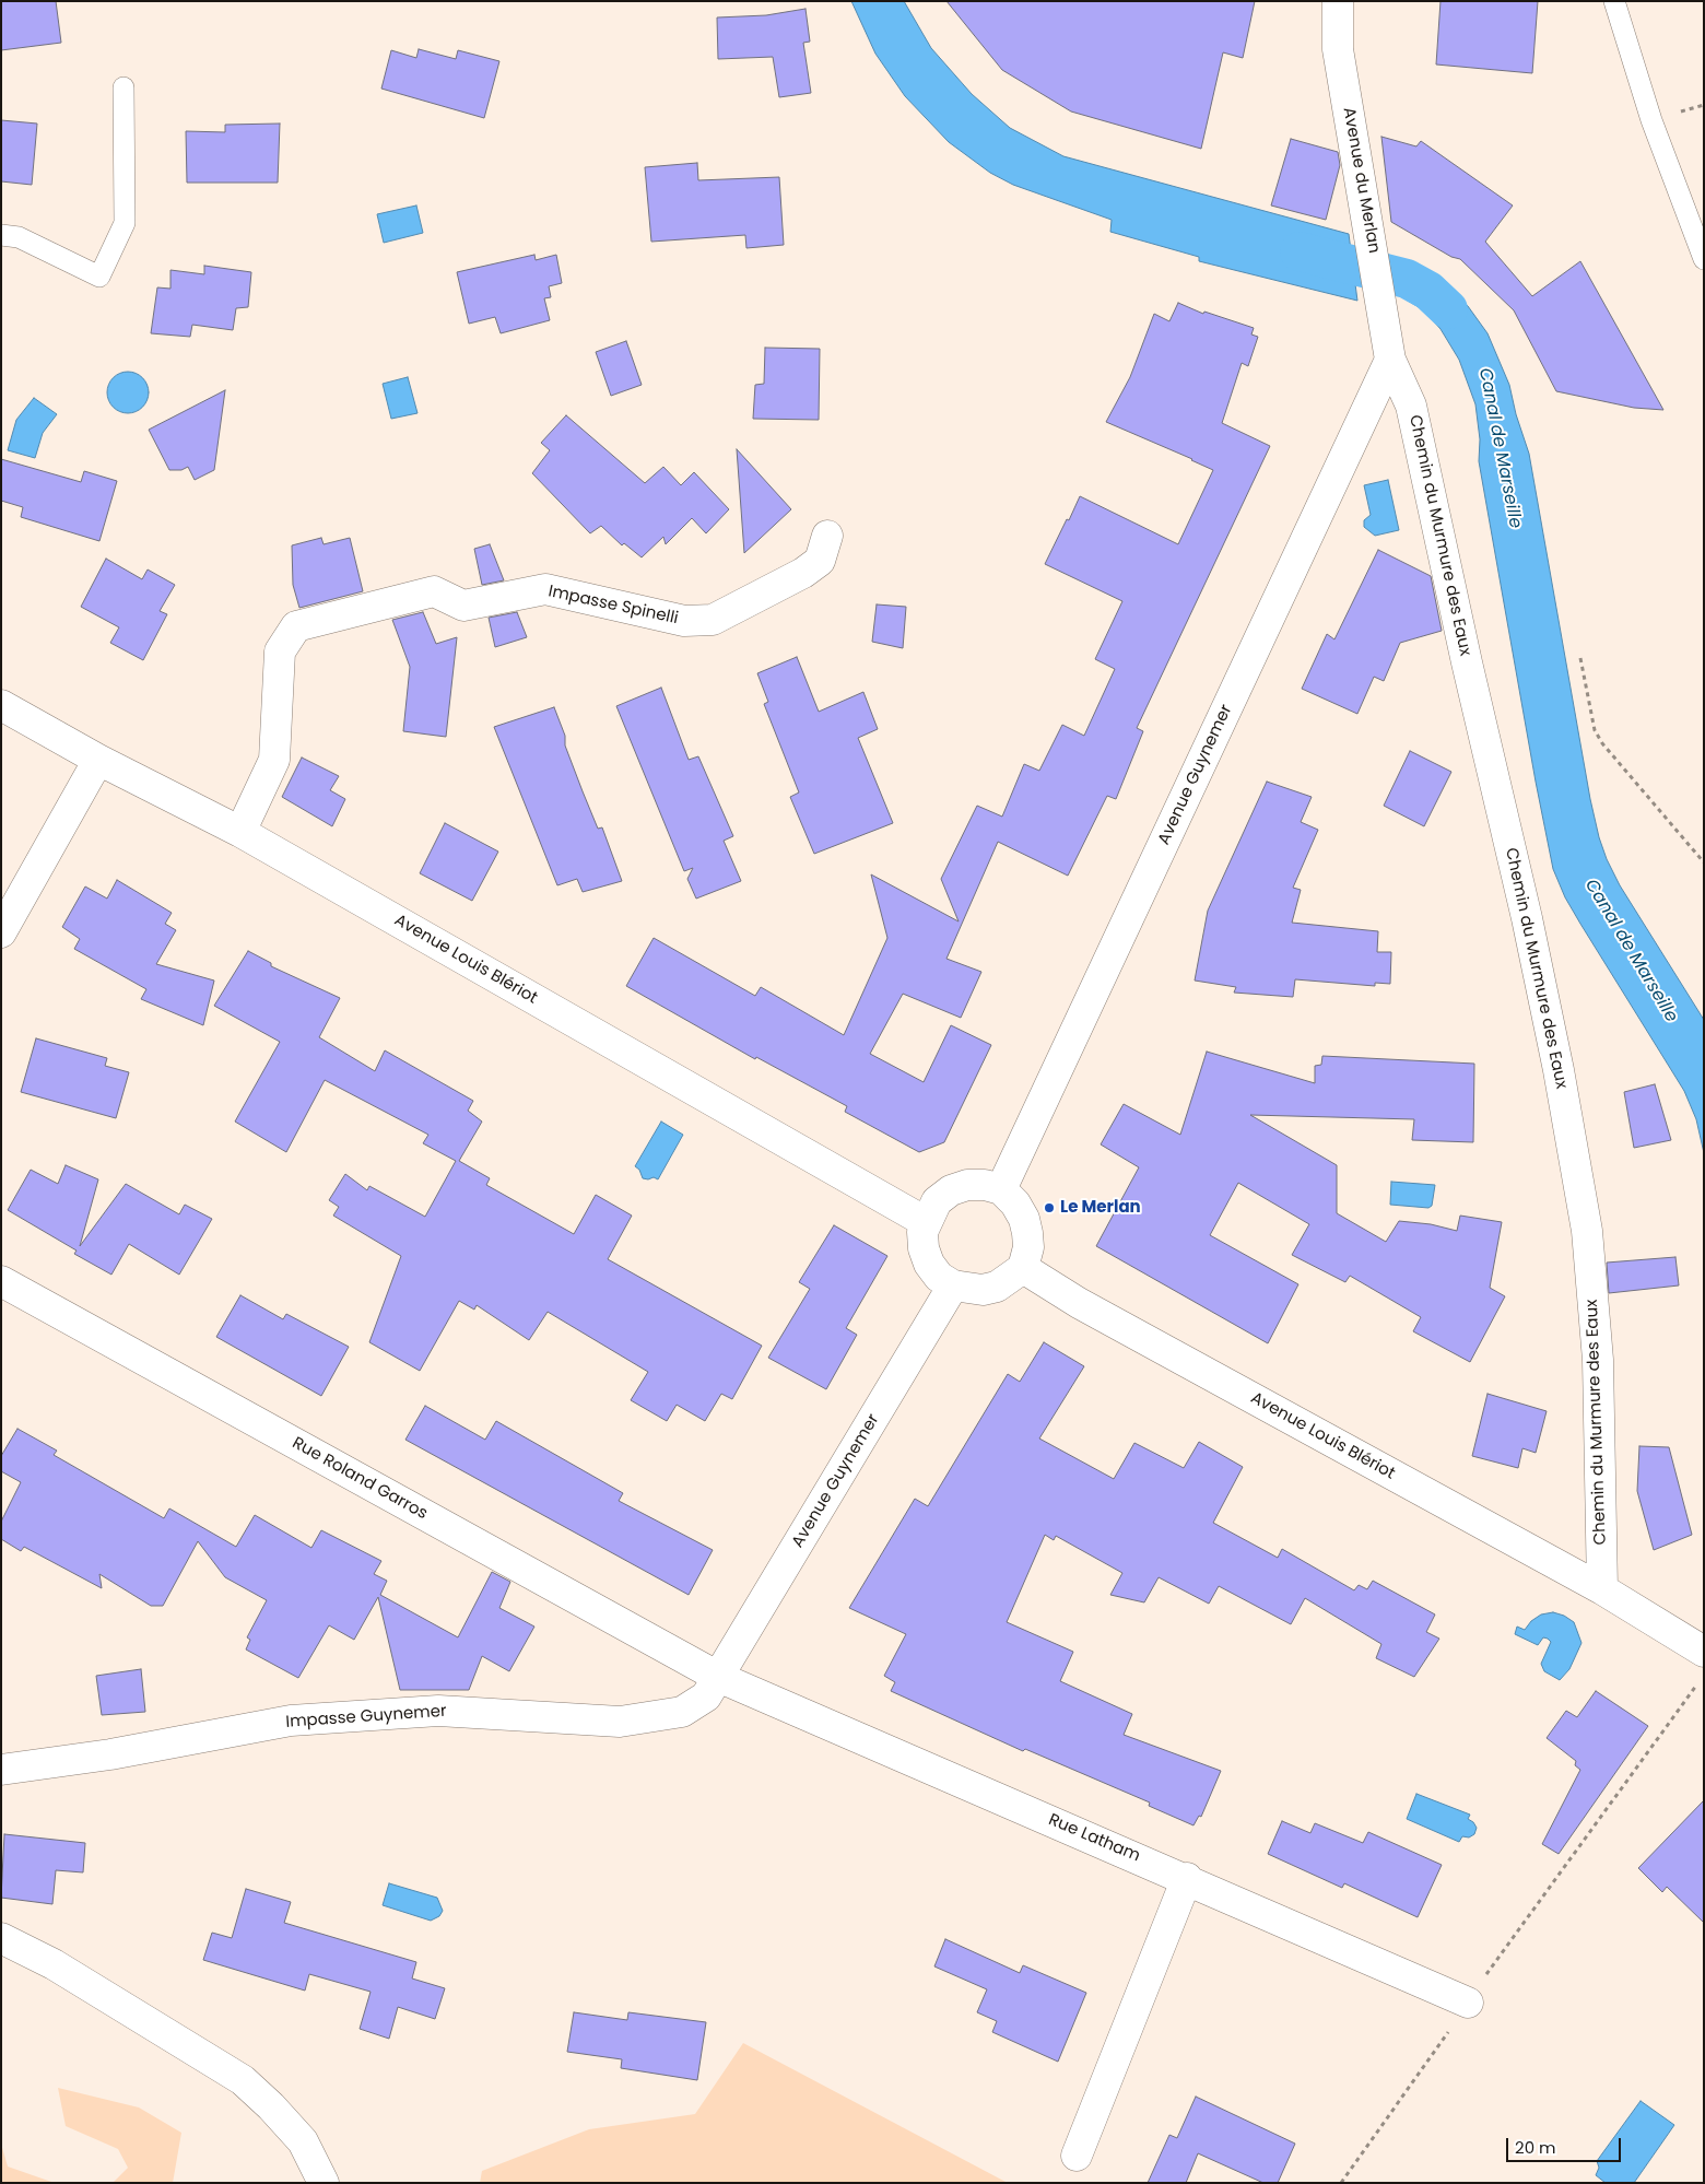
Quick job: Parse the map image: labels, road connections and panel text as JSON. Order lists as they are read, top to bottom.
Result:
{
  "streets": {
    "street": [
      "Avenue du Merlan",
      "Chemin du Murmure des Eaux",
      "Impasse Spinelli",
      "Avenue Guynemer",
      "Avenue Louis Blériot",
      "Rue Roland Garros",
      "Impasse Guynemer",
      "Rue Latham"
    ]
  },
  "crossings": [
    ["Avenue du Merlan", "Chemin du Murmure des Eaux"],
    ["Avenue du Merlan", "Avenue Guynemer"],
    ["Chemin du Murmure des Eaux", "Avenue Guynemer"],
    ["Chemin du Murmure des Eaux", "Avenue Louis Blériot"],
    ["Impasse Spinelli", "Avenue Louis Blériot"],
    ["Avenue Guynemer", "Avenue Louis Blériot"],
    ["Avenue Guynemer", "Rue Roland Garros"],
    ["Avenue Guynemer", "Impasse Guynemer"],
    ["Avenue Guynemer", "Rue Latham"],
    ["Rue Roland Garros", "Impasse Guynemer"],
    ["Rue Roland Garros", "Rue Latham"],
    ["Impasse Guynemer", "Rue Latham"]
  ],
  "water": ["Canal de Marseille"],
  "places": ["Le Merlan"],
  "scale_bar": "20 m"
}
